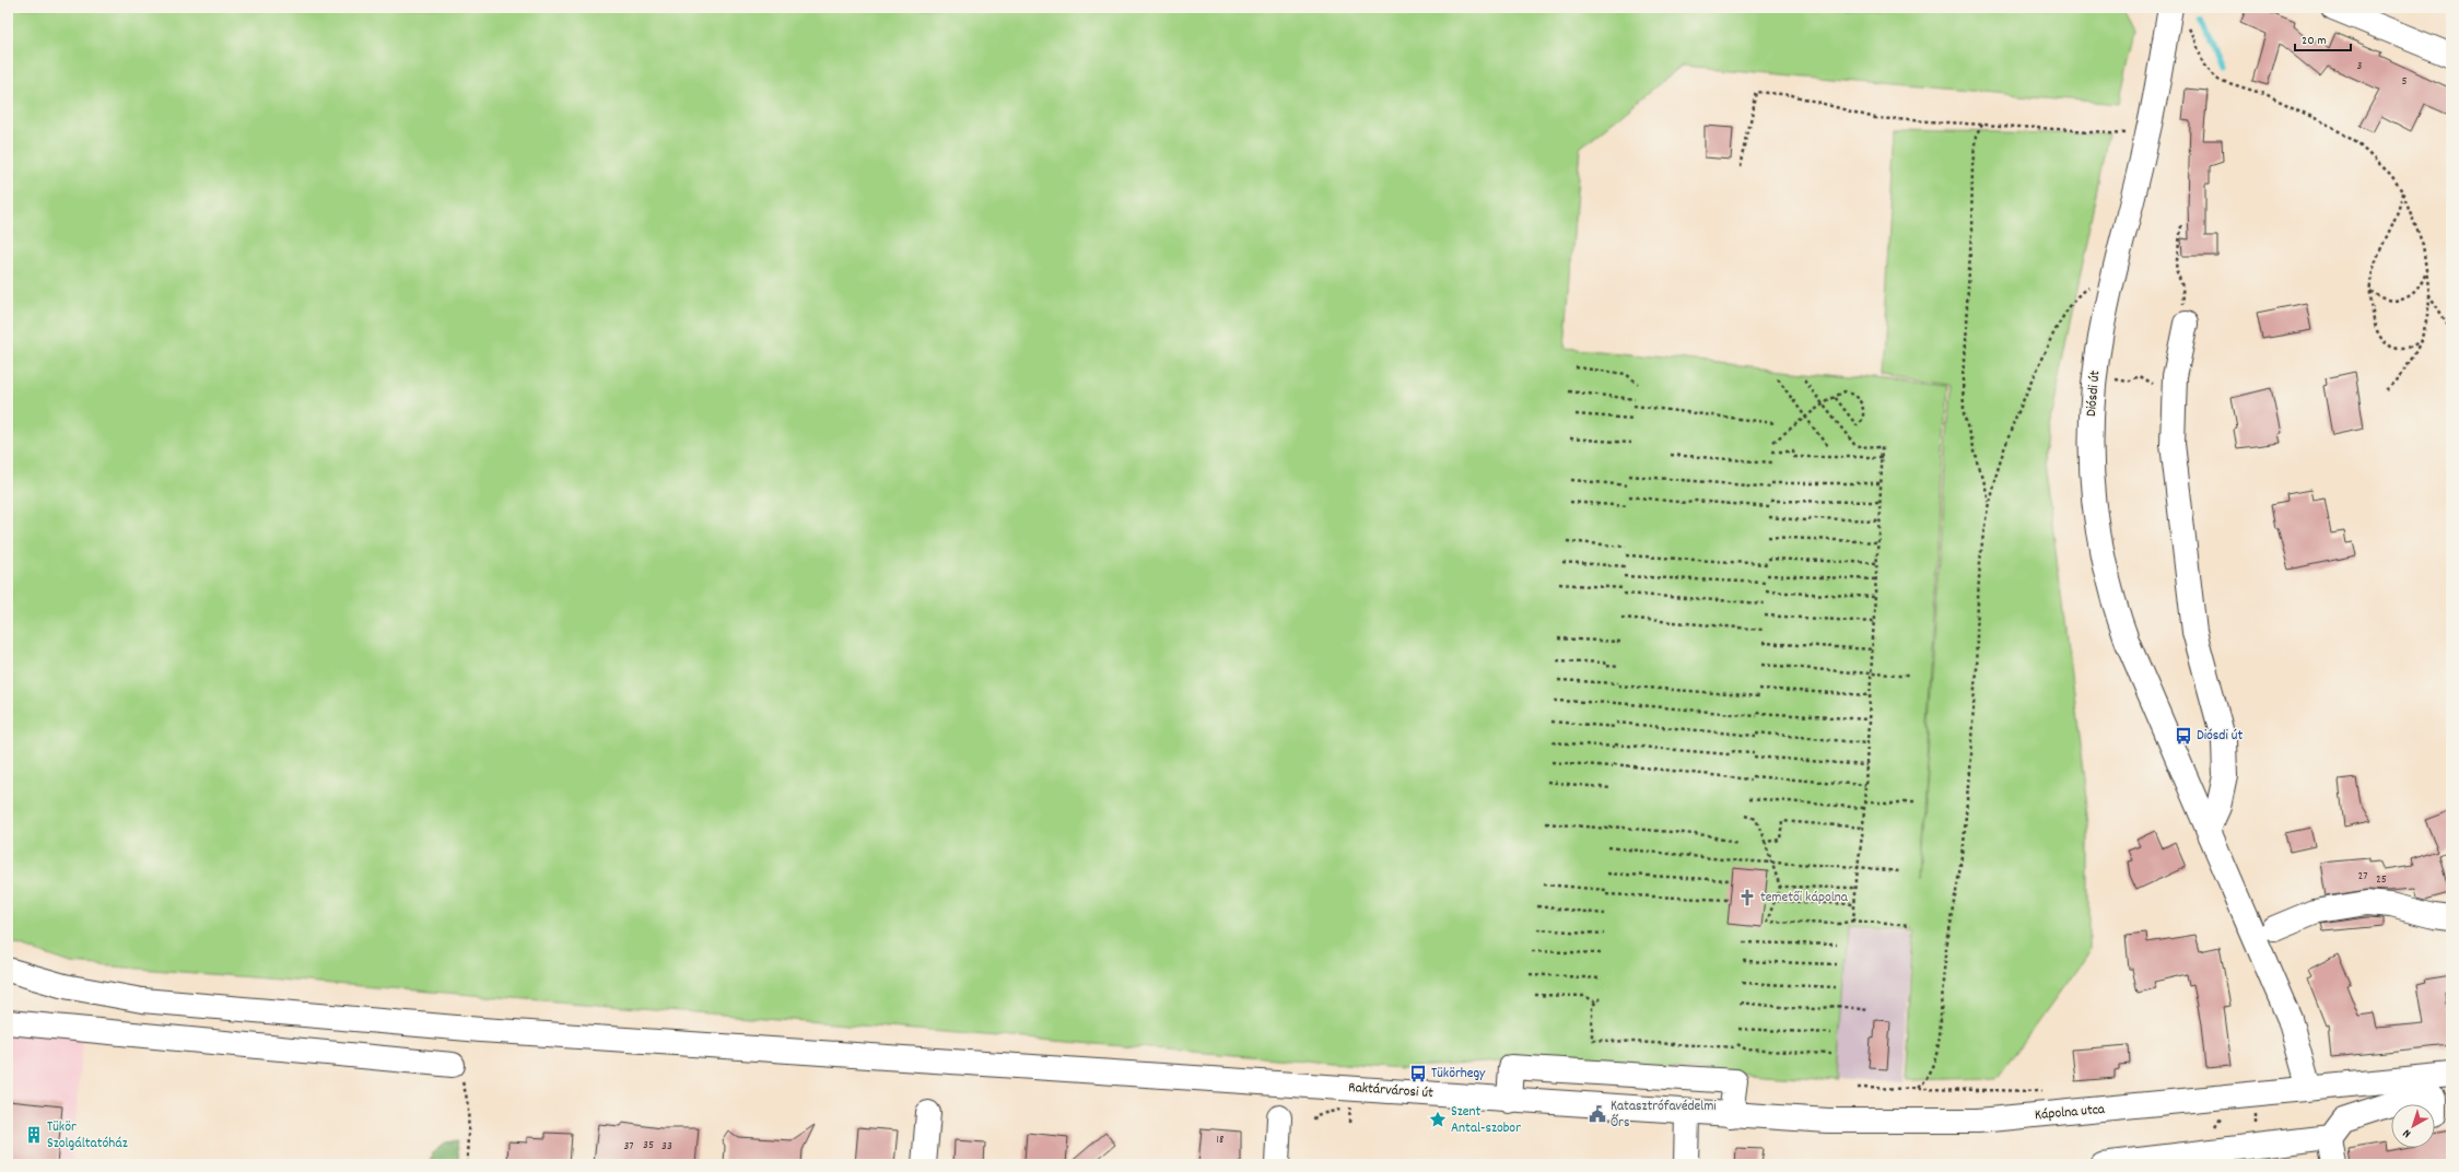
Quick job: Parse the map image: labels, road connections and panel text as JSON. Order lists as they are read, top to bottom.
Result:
{
  "streets": {
    "main road": ["Diósdi út", "Raktárvárosi út", "Kápolna utca"]
  },
  "crossings": [
    ["Diósdi út", "Kápolna utca"],
    ["Raktárvárosi út", "Kápolna utca"]
  ],
  "places": {
    "bus stop": ["Diósdi út", "Tükörhegy"],
    "church": ["temetői kápolna"],
    "public building": ["Katasztrófavédelmi Őrs"],
    "place": ["Szent Antal-szobor"],
    "building": ["Tükör Szolgáltatóház"]
  },
  "house_numbers": [
    "3",
    "5",
    "27",
    "25",
    "18",
    "35",
    "37",
    "33"
  ],
  "scale_bar": "20 m",
  "north": "bottom left"
}
